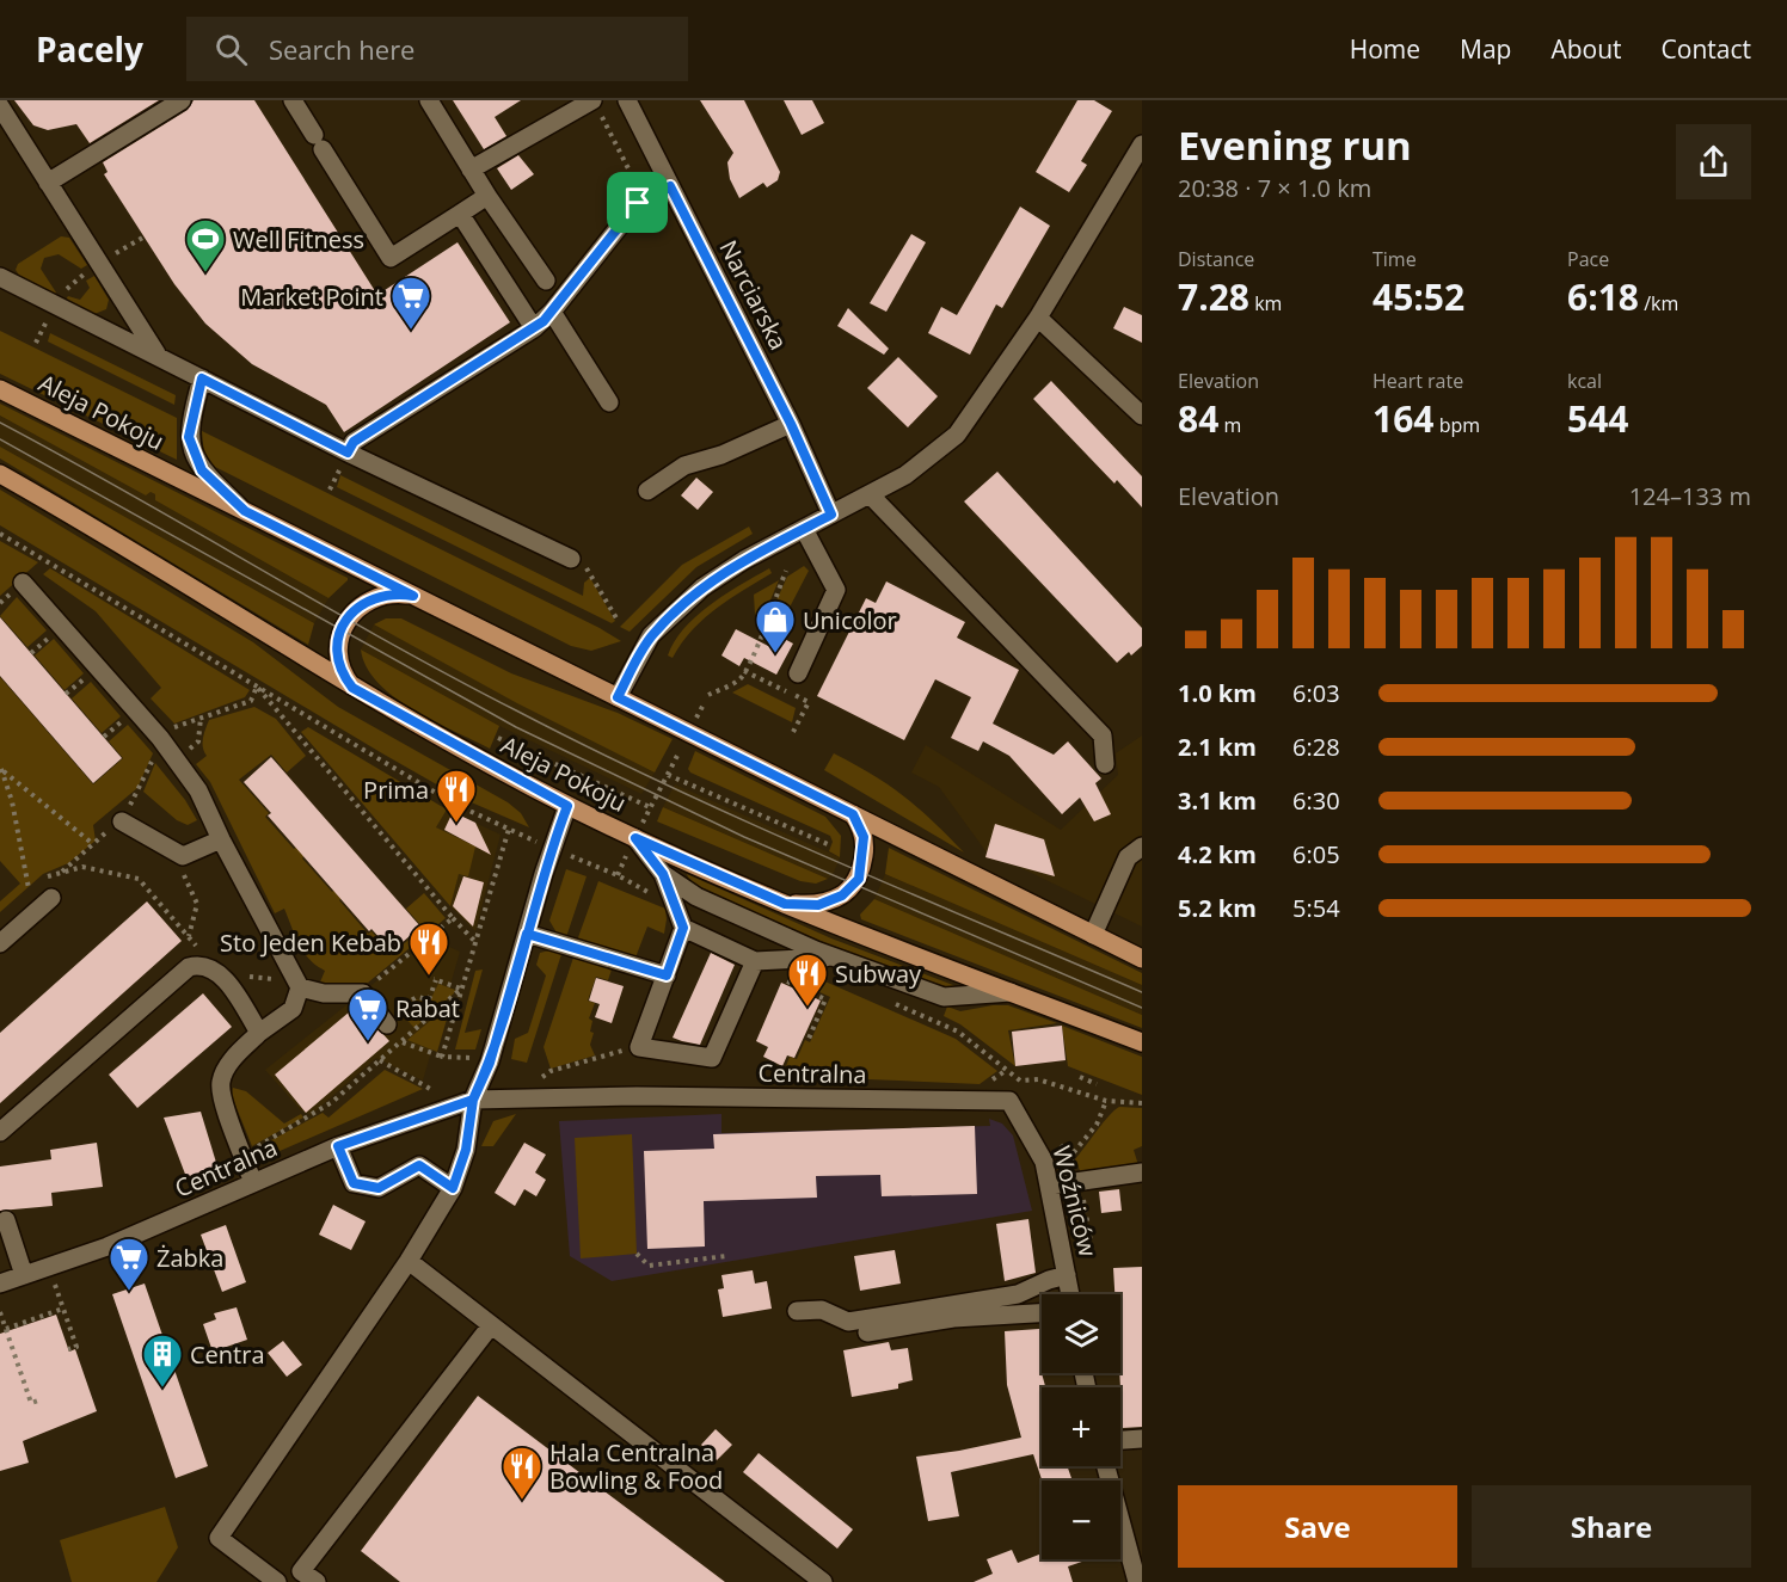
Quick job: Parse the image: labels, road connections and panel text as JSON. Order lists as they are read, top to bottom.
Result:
{
  "streets": {
    "main road": ["Aleja Pokoju"],
    "street": ["Narciarska", "Centralna", "Woźniców"]
  },
  "crossings": [
    ["Centralna", "Woźniców"]
  ],
  "places": {
    "sports": ["Well Fitness"],
    "supermarket": ["Market Point", "Rabat", "Żabka"],
    "shop": ["Unicolor"],
    "restaurant": [
      "Prima",
      "Sto Jeden Kebab",
      "Subway",
      "Hala Centralna Bowling & Food"
    ],
    "building": ["Centra"]
  },
  "page": {
    "header": "Pacely",
    "search": "Search here",
    "nav": [
      "Home",
      "Map",
      "About",
      "Contact"
    ],
    "heading": ["Evening run", "20:38 · 7 × 1.0 km"],
    "stats": [
      ["Distance", "7.28 km"],
      ["Time", "45:52"],
      ["Pace", "6:18 /km"],
      ["Elevation", "84 m"],
      ["Heart rate", "164 bpm"],
      ["kcal", "544"]
    ],
    "chart": ["Elevation", "124–133 m"],
    "list": [
      {
        "name": "1.0 km",
        "note": "6:03"
      },
      {
        "name": "2.1 km",
        "note": "6:28"
      },
      {
        "name": "3.1 km",
        "note": "6:30"
      },
      {
        "name": "4.2 km",
        "note": "6:05"
      },
      {
        "name": "5.2 km",
        "note": "5:54"
      }
    ],
    "map_buttons": ["+", "−"],
    "buttons": ["Save", "Share"]
  }
}
